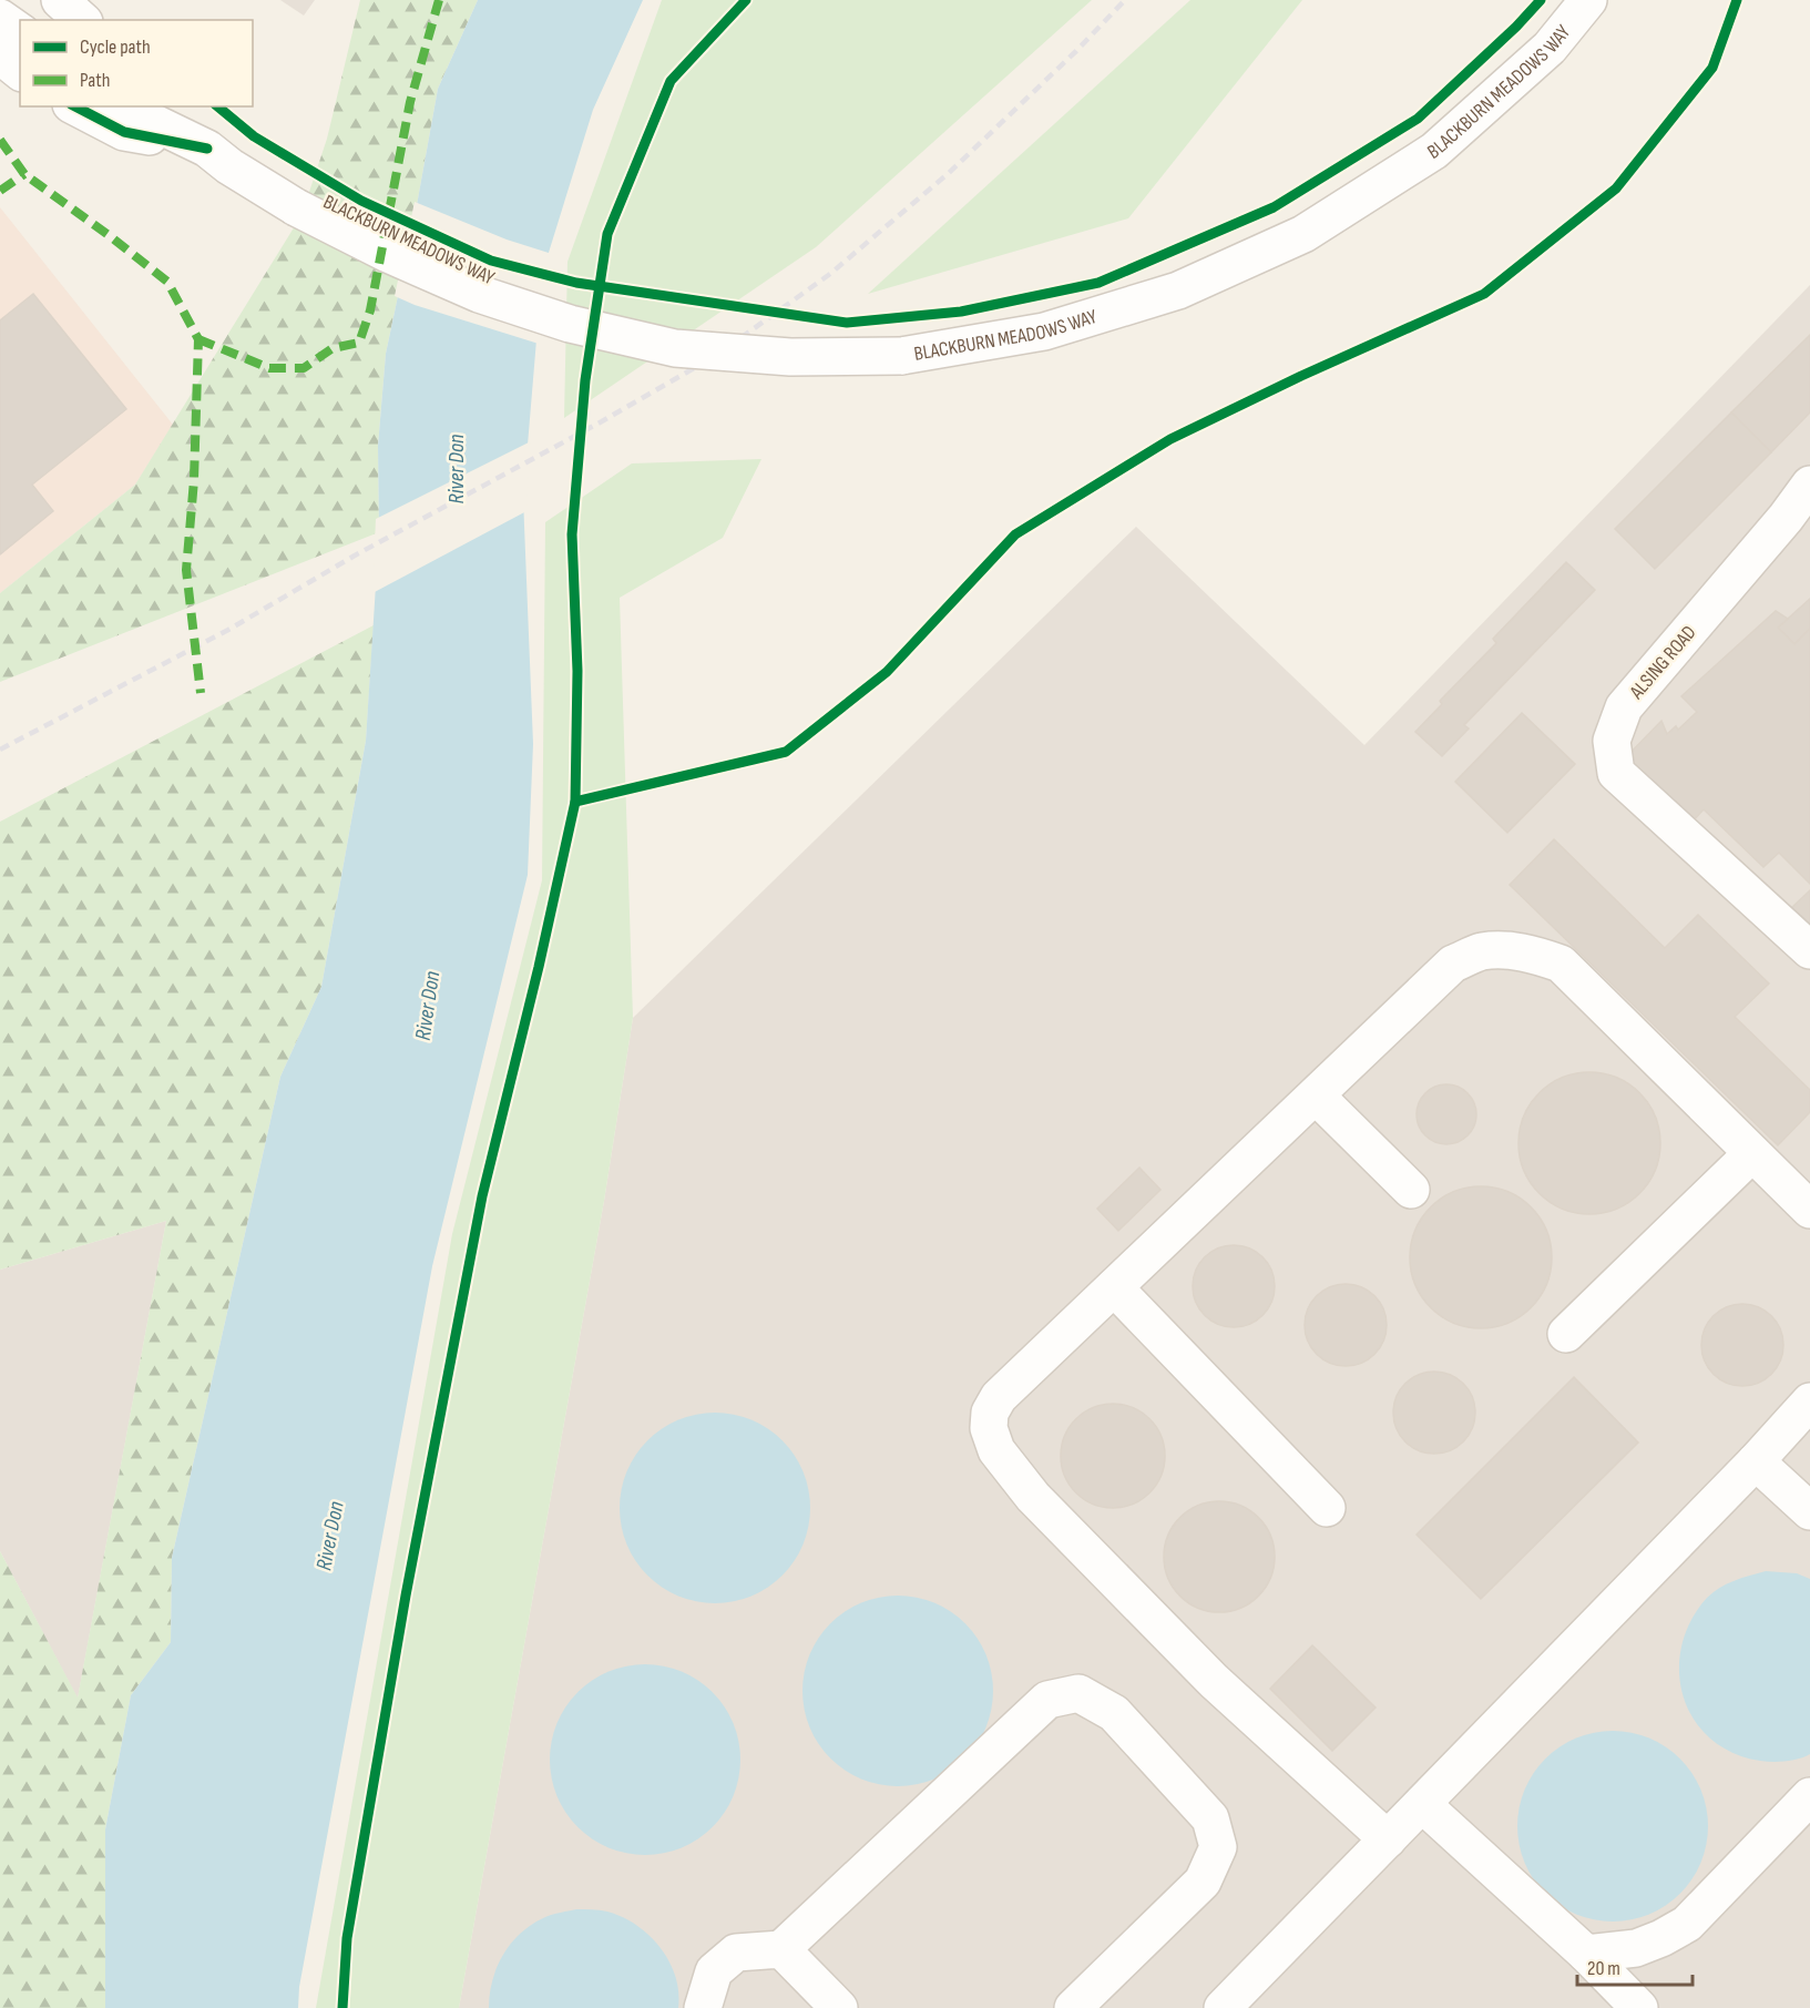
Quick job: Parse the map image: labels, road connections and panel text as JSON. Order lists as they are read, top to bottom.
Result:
{
  "streets": {
    "street": ["BLACKBURN MEADOWS WAY", "ALSING ROAD"]
  },
  "water": ["River Don"],
  "legend": ["Cycle path", "Path"],
  "scale_bar": "20 m"
}
